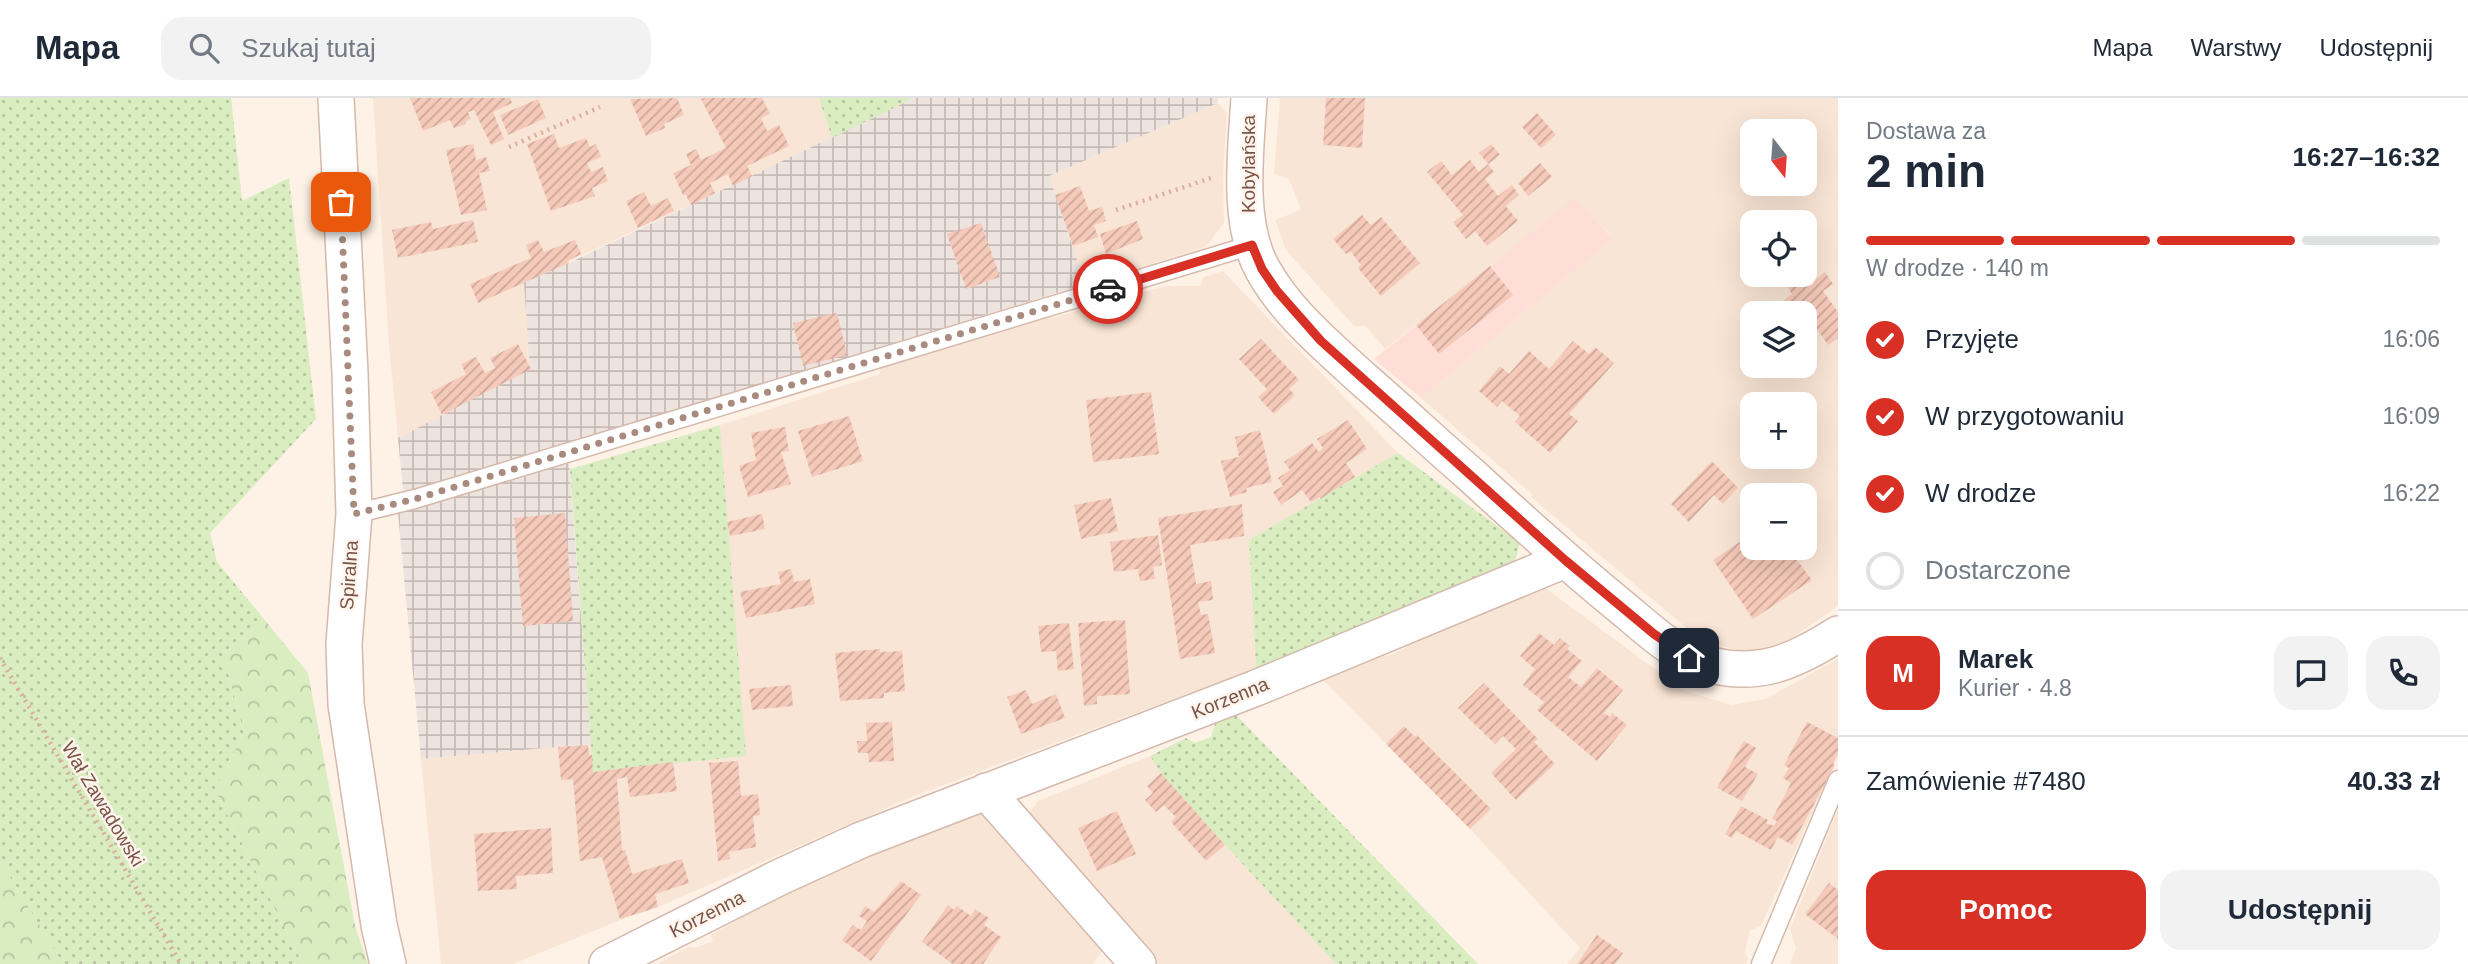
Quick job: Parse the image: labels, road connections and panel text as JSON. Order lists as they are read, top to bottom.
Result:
{
  "streets": {
    "street": ["Kobylańska", "Spiralna", "Korzenna"],
    "path": ["Wał Zawadowski"]
  },
  "crossings": [
    ["Kobylańska", "Korzenna"]
  ],
  "north": "bottom",
  "page": {
    "header": "Mapa",
    "search": "Szukaj tutaj",
    "nav": ["Mapa", "Warstwy", "Udostępnij"],
    "heading": ["2 min", "Dostawa za", "16:27–16:32"],
    "panel": [
      "Marek",
      "Kurier · 4.8",
      "Zamówienie #7480",
      "40.33 zł"
    ],
    "map_buttons": ["+", "−"],
    "bar": "W drodze · 140 m",
    "list": [
      ["Przyjęte", "16:06"],
      ["W przygotowaniu", "16:09"],
      ["W drodze", "16:22"],
      "Dostarczone"
    ],
    "round": "M",
    "buttons": ["Pomoc", "Udostępnij"]
  }
}
